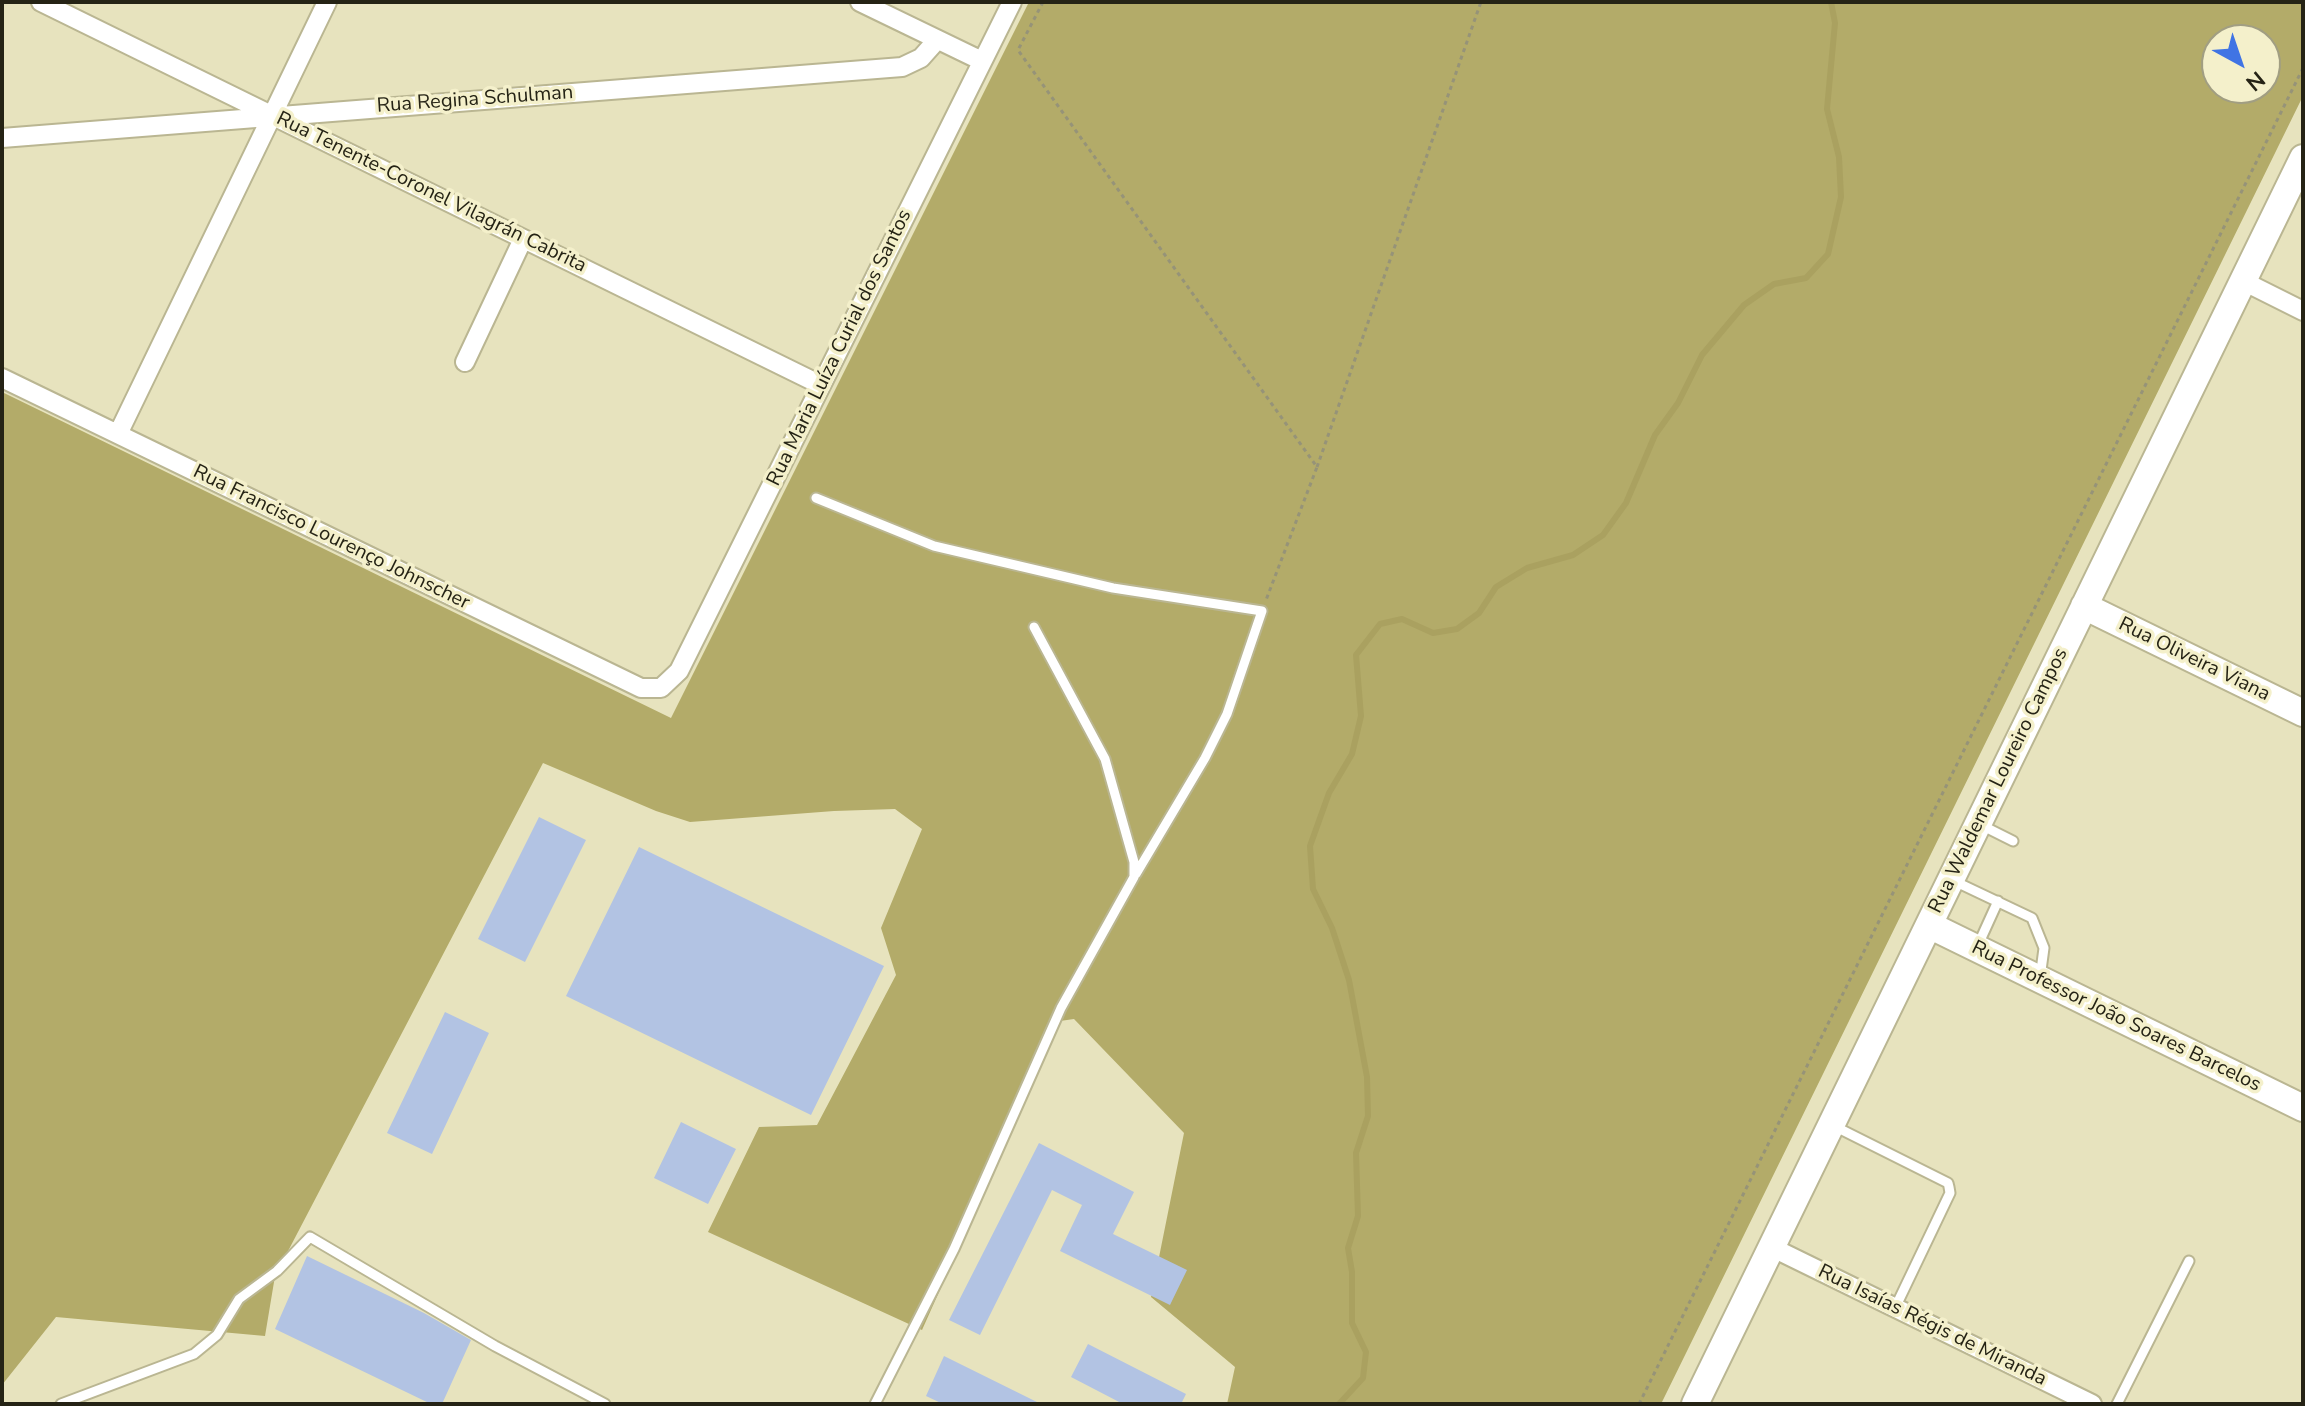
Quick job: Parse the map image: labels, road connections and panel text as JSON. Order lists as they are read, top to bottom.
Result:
{
  "streets": {
    "main road": ["Rua Oliveira Viana", "Rua Waldemar Loureiro Campos", "Rua Professor João Soares Barcelos"],
    "street": [
      "Rua Regina Schulman",
      "Rua Tenente-Coronel Vilagrán Cabrita",
      "Rua Maria Luíza Curial dos Santos",
      "Rua Francisco Lourenço Johnscher",
      "Rua Isaías Régis de Miranda"
    ]
  },
  "crossings": [
    ["Rua Regina Schulman", "Rua Tenente-Coronel Vilagrán Cabrita"],
    ["Rua Tenente-Coronel Vilagrán Cabrita", "Rua Maria Luíza Curial dos Santos"],
    ["Rua Maria Luíza Curial dos Santos", "Rua Francisco Lourenço Johnscher"],
    ["Rua Oliveira Viana", "Rua Waldemar Loureiro Campos"],
    ["Rua Waldemar Loureiro Campos", "Rua Professor João Soares Barcelos"],
    ["Rua Waldemar Loureiro Campos", "Rua Isaías Régis de Miranda"]
  ],
  "north": "bottom right"
}
